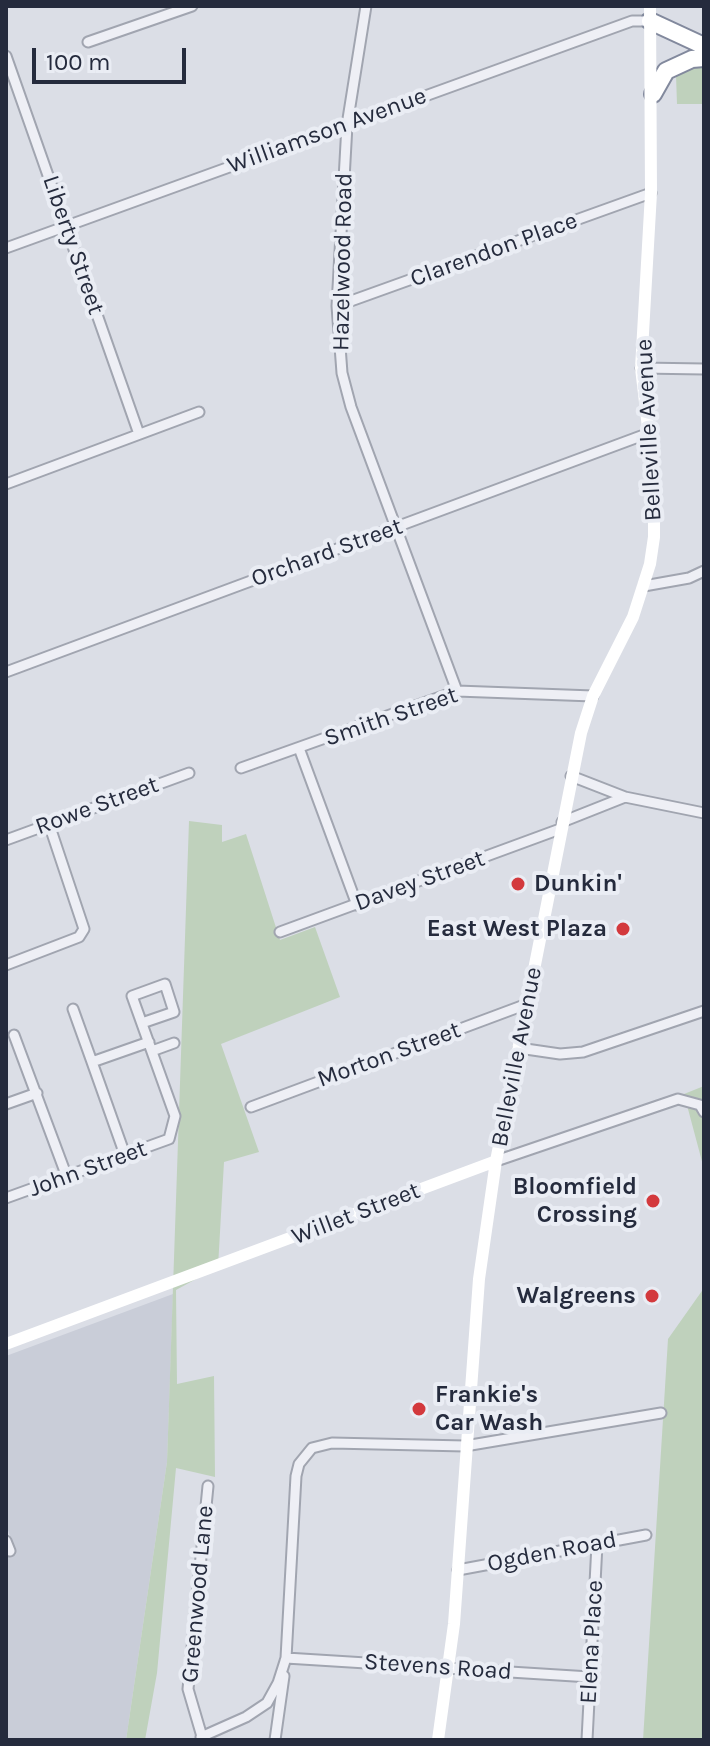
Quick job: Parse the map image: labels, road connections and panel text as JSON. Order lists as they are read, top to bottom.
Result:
{
  "streets": {
    "main road": ["Belleville Avenue", "Willet Street"],
    "street": [
      "Williamson Avenue",
      "Liberty Street",
      "Clarendon Place",
      "Hazelwood Road",
      "Orchard Street",
      "Smith Street",
      "Rowe Street",
      "Davey Street",
      "Morton Street",
      "John Street",
      "Ogden Road",
      "Greenwood Lane",
      "Elena Place",
      "Stevens Road"
    ]
  },
  "crossings": [
    ["Williamson Avenue", "Liberty Street"],
    ["Williamson Avenue", "Hazelwood Road"],
    ["Williamson Avenue", "Belleville Avenue"],
    ["Clarendon Place", "Hazelwood Road"],
    ["Clarendon Place", "Belleville Avenue"],
    ["Hazelwood Road", "Orchard Street"],
    ["Hazelwood Road", "Smith Street"],
    ["Belleville Avenue", "Orchard Street"],
    ["Belleville Avenue", "Smith Street"],
    ["Belleville Avenue", "Davey Street"],
    ["Belleville Avenue", "Morton Street"],
    ["Belleville Avenue", "Willet Street"],
    ["Belleville Avenue", "Ogden Road"],
    ["Belleville Avenue", "Stevens Road"],
    ["Ogden Road", "Elena Place"],
    ["Elena Place", "Stevens Road"]
  ],
  "places": [
    "Dunkin'",
    "East West Plaza",
    "Bloomfield Crossing",
    "Walgreens",
    "Frankie's Car Wash"
  ],
  "scale_bar": "100 m"
}
